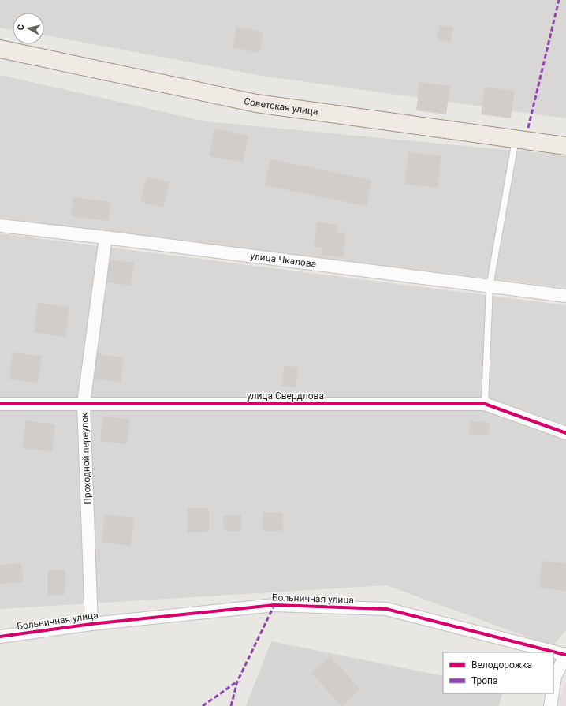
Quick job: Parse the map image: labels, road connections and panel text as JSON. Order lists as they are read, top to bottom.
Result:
{
  "streets": {
    "main road": ["Советская улица"],
    "street": [
      "улица Чкалова",
      "улица Свердлова",
      "Проходной переулок",
      "Больничная улица"
    ]
  },
  "crossings": [
    ["улица Чкалова", "Проходной переулок"],
    ["улица Свердлова", "Проходной переулок"],
    ["Проходной переулок", "Больничная улица"]
  ],
  "legend": ["Велодорожка", "Тропа"],
  "north": "left"
}
